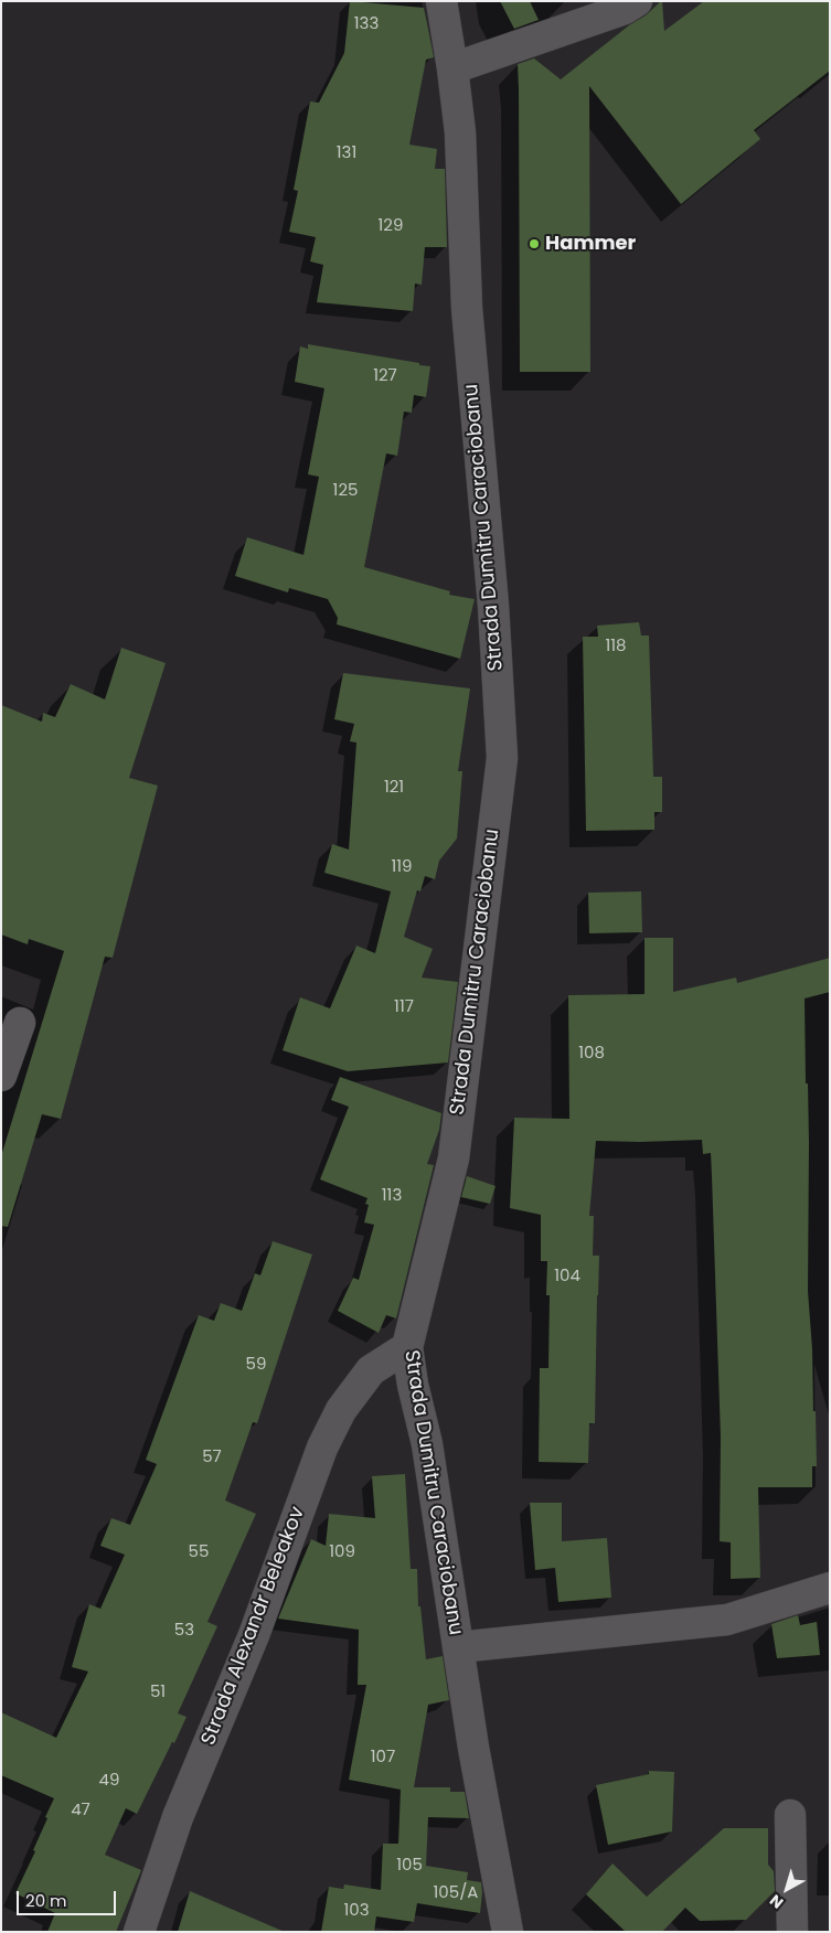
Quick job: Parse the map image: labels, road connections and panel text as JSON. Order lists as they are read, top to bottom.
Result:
{
  "streets": {
    "street": ["Strada Dumitru Caraciobanu", "Strada Alexandr Beleakov"]
  },
  "crossings": [
    ["Strada Dumitru Caraciobanu", "Strada Alexandr Beleakov"]
  ],
  "places": ["Hammer"],
  "house_numbers": [
    "133",
    "131",
    "129",
    "127",
    "125",
    "118",
    "121",
    "119",
    "117",
    "108",
    "113",
    "104",
    "59",
    "57",
    "55",
    "109",
    "53",
    "51",
    "107",
    "49",
    "47",
    "105",
    "105/A",
    "103"
  ],
  "scale_bar": "20 m",
  "north": "bottom left"
}
